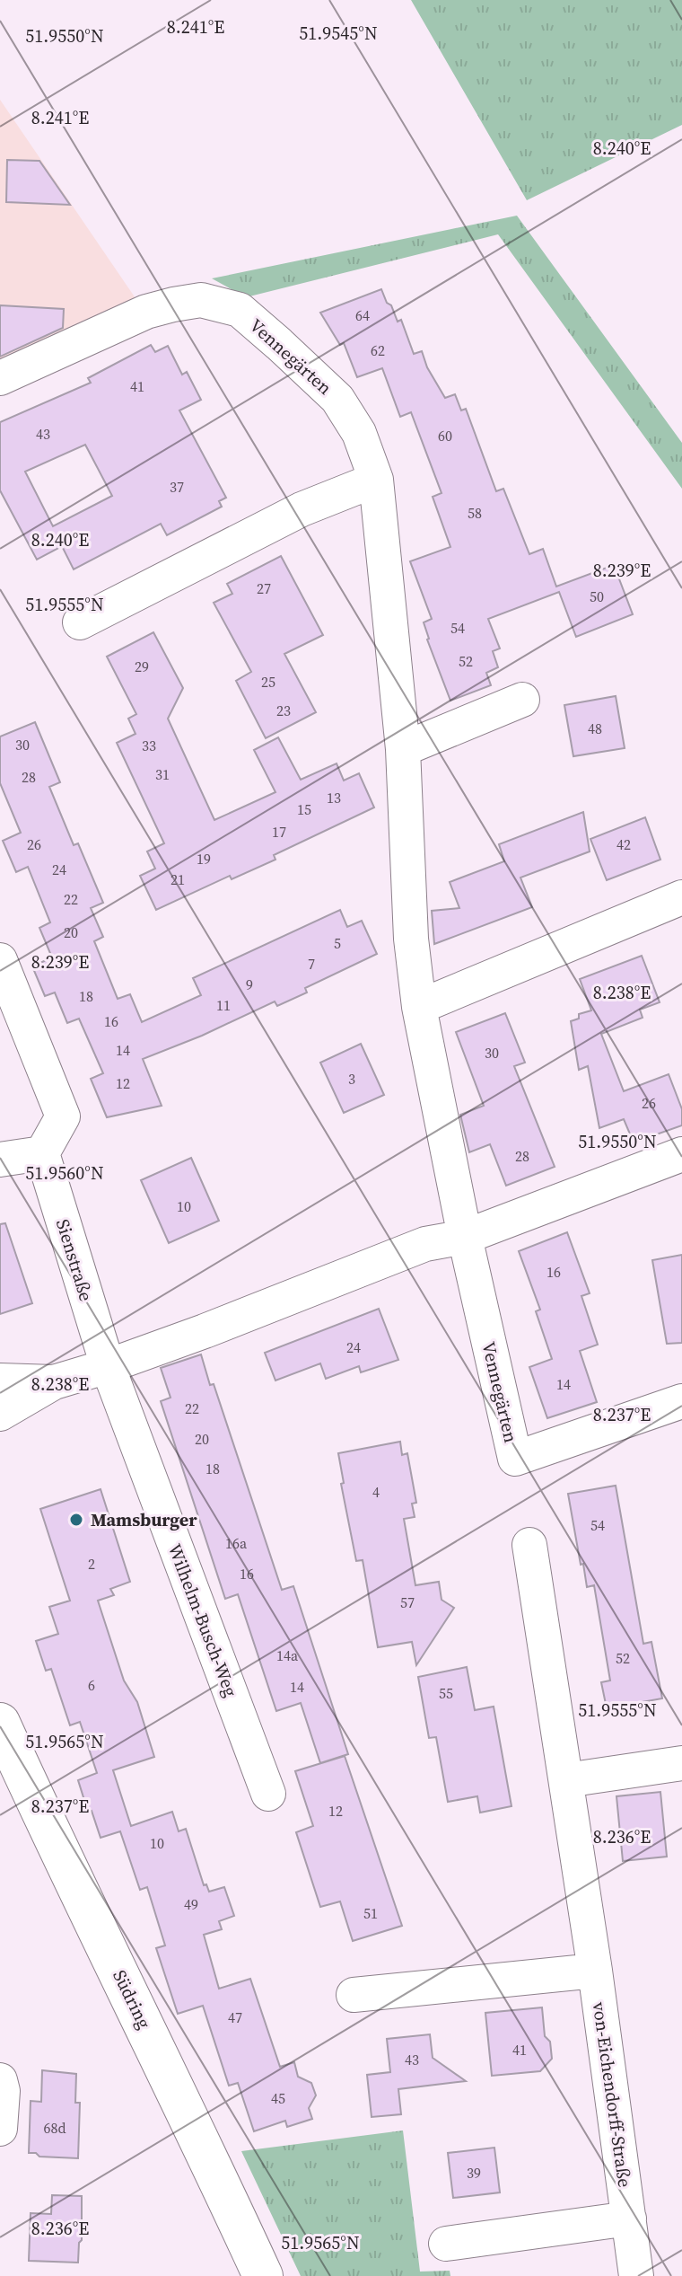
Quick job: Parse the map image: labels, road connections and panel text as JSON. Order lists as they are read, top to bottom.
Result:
{
  "streets": {
    "main road": ["Südring"],
    "street": [
      "Vennegärten",
      "Sienstraße",
      "Wilhelm-Busch-Weg",
      "von-Eichendorff-Straße"
    ]
  },
  "crossings": [
    ["Sienstraße", "Wilhelm-Busch-Weg"]
  ],
  "places": ["Mamsburger"],
  "house_numbers": [
    "64",
    "62",
    "41",
    "43",
    "60",
    "37",
    "58",
    "27",
    "50",
    "54",
    "52",
    "29",
    "25",
    "23",
    "48",
    "30",
    "33",
    "31",
    "28",
    "13",
    "15",
    "17",
    "26",
    "42",
    "19",
    "24",
    "21",
    "22",
    "20",
    "5",
    "7",
    "9",
    "18",
    "11",
    "16",
    "14",
    "30",
    "3",
    "12",
    "26",
    "28",
    "10",
    "16",
    "24",
    "14",
    "22",
    "20",
    "18",
    "4",
    "54",
    "16a",
    "2",
    "16",
    "57",
    "14a",
    "52",
    "6",
    "14",
    "55",
    "12",
    "10",
    "49",
    "51",
    "47",
    "41",
    "43",
    "45",
    "68d",
    "39"
  ],
  "coordinates": [
    "8.241°E",
    "51.9545°N",
    "51.9550°N",
    "8.240°E",
    "8.239°E",
    "51.9555°N",
    "8.238°E",
    "51.9560°N",
    "8.237°E",
    "51.9565°N",
    "8.236°E"
  ]
}
